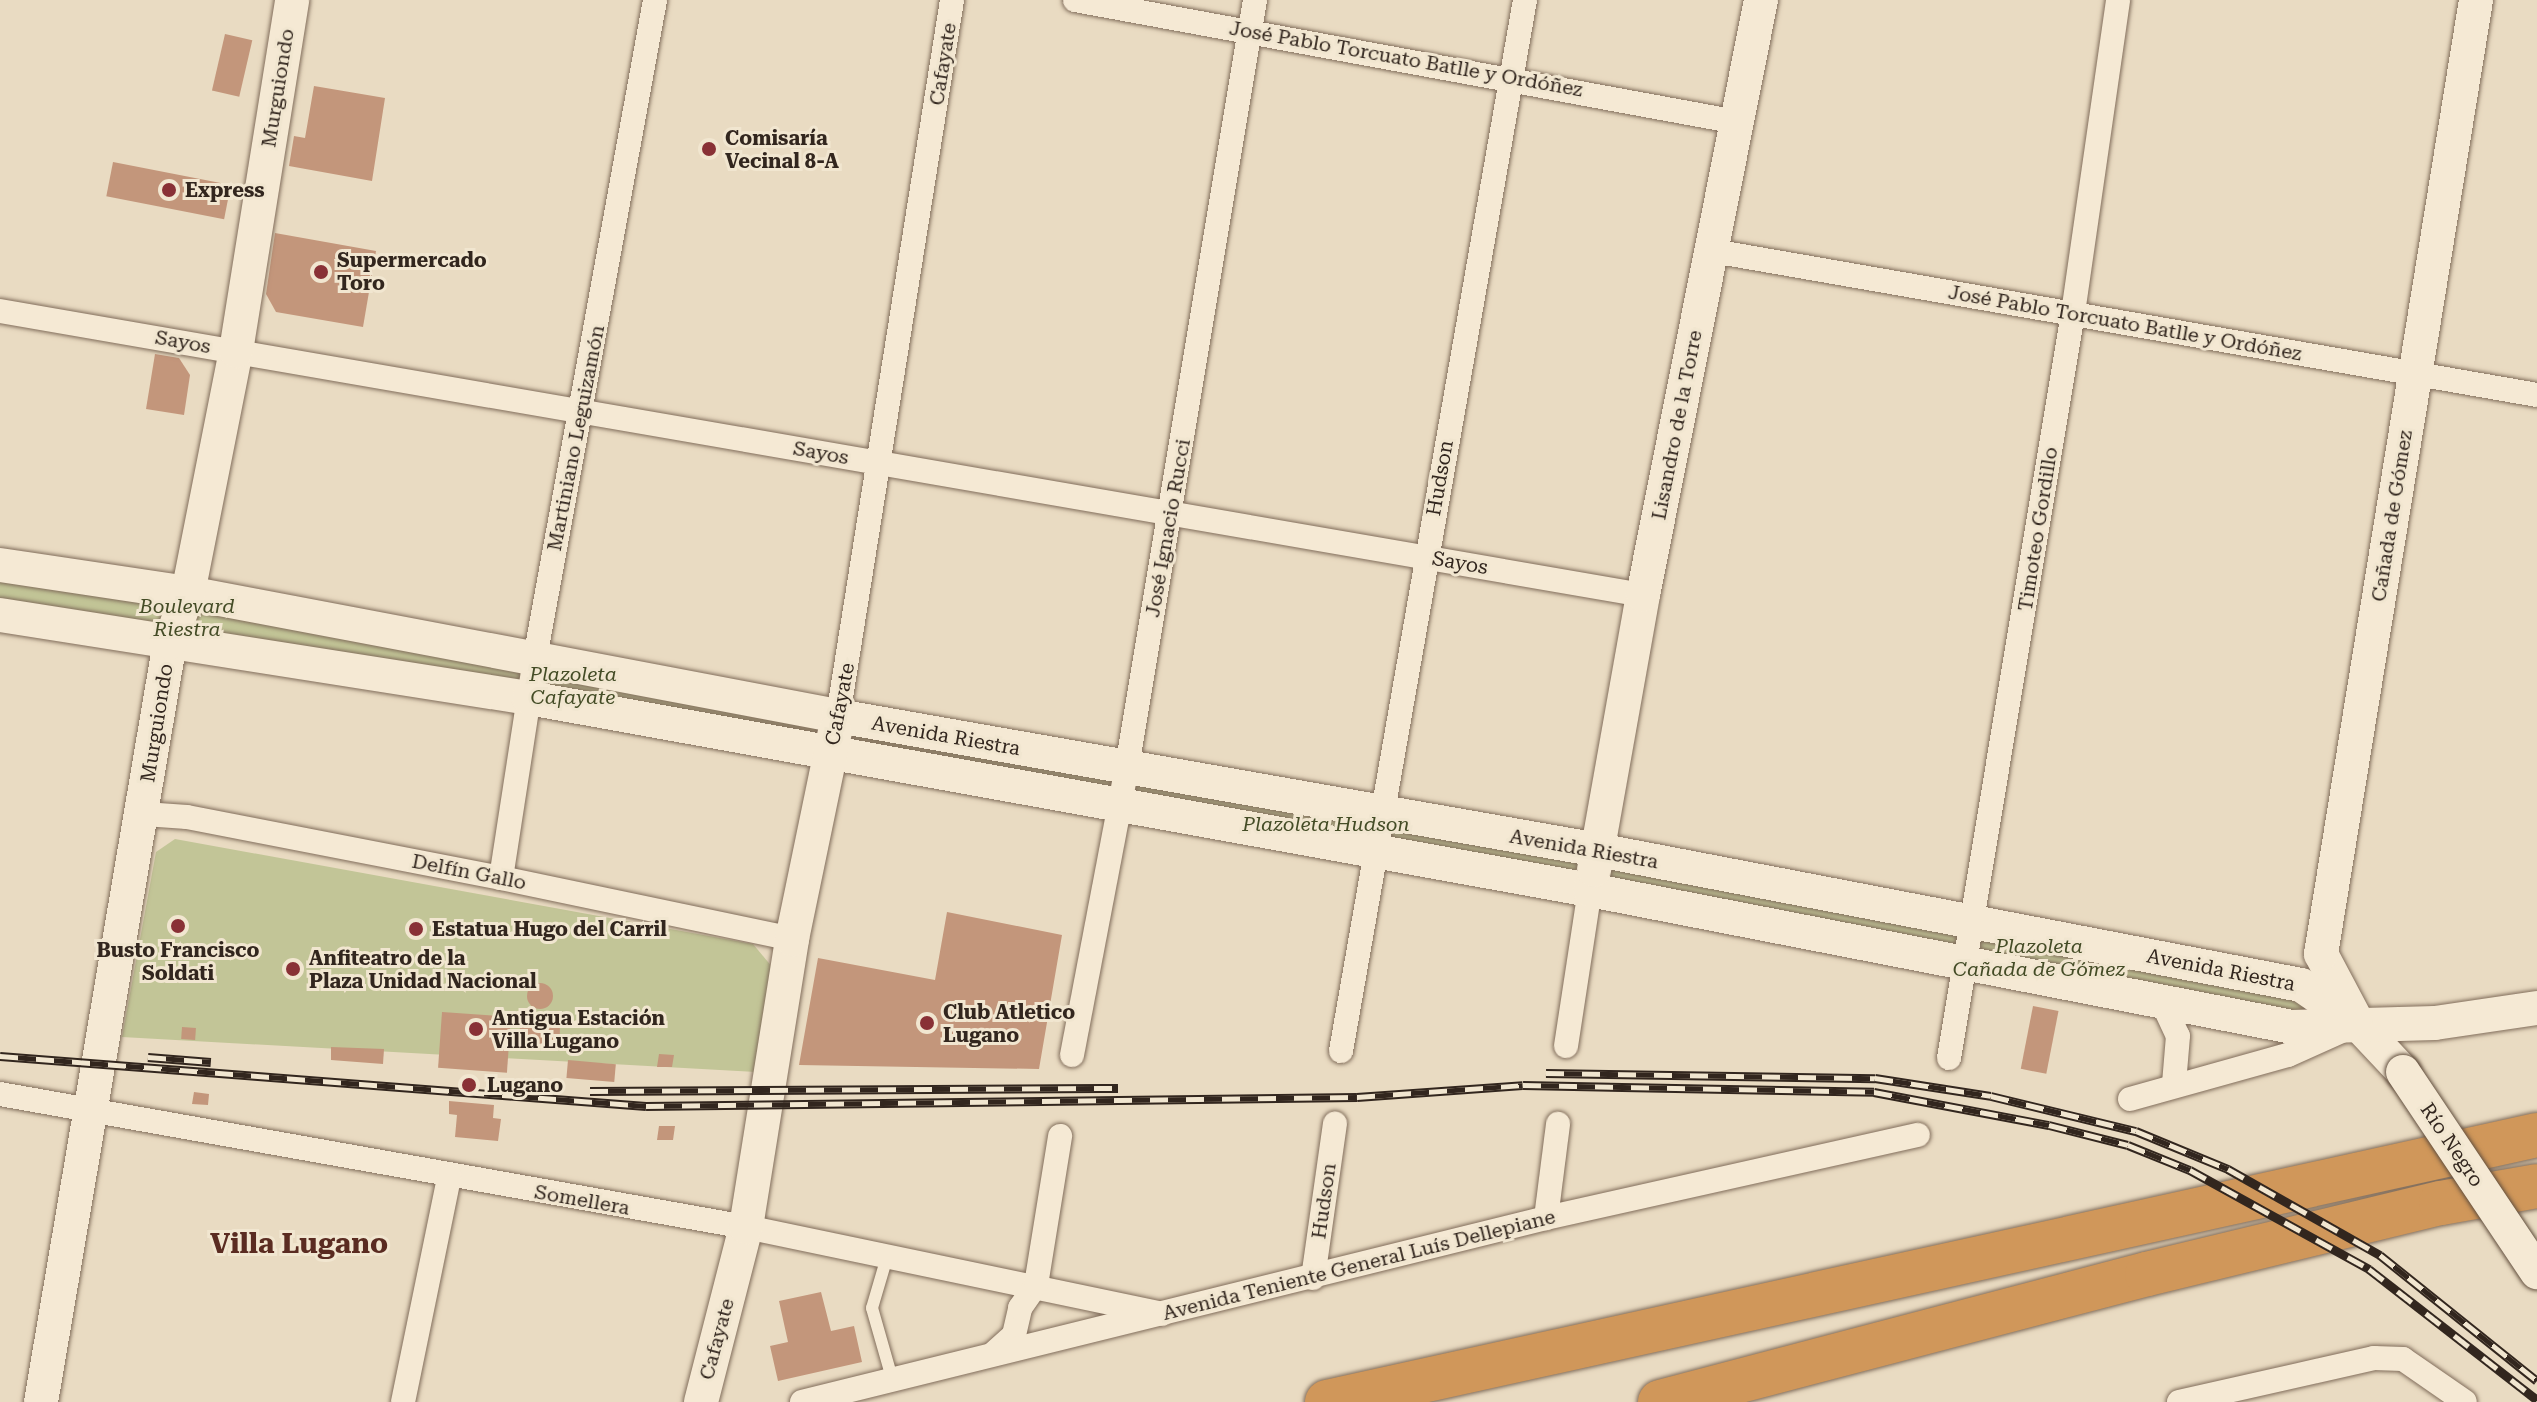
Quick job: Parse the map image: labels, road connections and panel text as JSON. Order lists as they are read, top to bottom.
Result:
{
  "streets": {
    "main road": [
      "Cafayate",
      "Murguiondo",
      "Lisandro de la Torre",
      "Cañada de Gómez",
      "Avenida Riestra",
      "Río Negro"
    ],
    "street": [
      "José Pablo Torcuato Batlle y Ordóñez",
      "Sayos",
      "Martiniano Leguizamón",
      "Hudson",
      "José Ignacio Rucci",
      "Timoteo Gordillo",
      "Delfín Gallo",
      "Somellera",
      "Avenida Teniente General Luís Dellepiane"
    ]
  },
  "crossings": [
    ["José Pablo Torcuato Batlle y Ordóñez", "Lisandro de la Torre"],
    ["José Pablo Torcuato Batlle y Ordóñez", "Hudson"],
    ["José Pablo Torcuato Batlle y Ordóñez", "Cañada de Gómez"],
    ["José Pablo Torcuato Batlle y Ordóñez", "José Ignacio Rucci"],
    ["José Pablo Torcuato Batlle y Ordóñez", "Timoteo Gordillo"],
    ["Cafayate", "Sayos"],
    ["Cafayate", "Avenida Riestra"],
    ["Cafayate", "Delfín Gallo"],
    ["Cafayate", "Somellera"],
    ["Murguiondo", "Sayos"],
    ["Murguiondo", "Avenida Riestra"],
    ["Murguiondo", "Delfín Gallo"],
    ["Murguiondo", "Somellera"],
    ["Sayos", "Lisandro de la Torre"],
    ["Sayos", "Martiniano Leguizamón"],
    ["Sayos", "Hudson"],
    ["Sayos", "José Ignacio Rucci"],
    ["Lisandro de la Torre", "Avenida Riestra"],
    ["Martiniano Leguizamón", "Avenida Riestra"],
    ["Martiniano Leguizamón", "Delfín Gallo"],
    ["Hudson", "Avenida Riestra"],
    ["Hudson", "Avenida Teniente General Luís Dellepiane"],
    ["Cañada de Gómez", "Avenida Riestra"],
    ["Cañada de Gómez", "Río Negro"],
    ["José Ignacio Rucci", "Avenida Riestra"],
    ["Timoteo Gordillo", "Avenida Riestra"],
    ["Avenida Riestra", "Río Negro"],
    ["Somellera", "Avenida Teniente General Luís Dellepiane"]
  ],
  "districts": ["Villa Lugano"],
  "parks": [
    "Boulevard Riestra",
    "Plazoleta Cafayate",
    "Plazoleta Hudson",
    "Plazoleta Cañada de Gómez"
  ],
  "places": [
    "Comisaría Vecinal 8-A",
    "Express",
    "Supermercado Toro",
    "Busto Francisco Soldati",
    "Estatua Hugo del Carril",
    "Anfiteatro de la Plaza Unidad Nacional",
    "Club Atletico Lugano",
    "Antigua Estación Villa Lugano",
    "Lugano"
  ]
}
